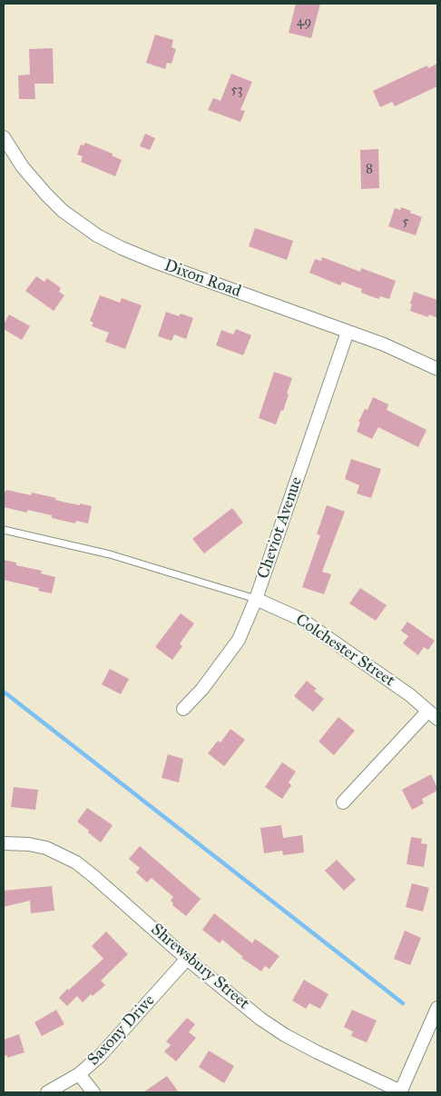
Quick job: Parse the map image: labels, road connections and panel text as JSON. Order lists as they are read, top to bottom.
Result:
{
  "streets": {
    "street": [
      "Dixon Road",
      "Cheviot Avenue",
      "Colchester Street",
      "Shrewsbury Street",
      "Saxony Drive"
    ]
  },
  "crossings": [
    ["Dixon Road", "Cheviot Avenue"],
    ["Cheviot Avenue", "Colchester Street"],
    ["Shrewsbury Street", "Saxony Drive"]
  ],
  "house_numbers": [
    "49",
    "53",
    "8",
    "5"
  ]
}
